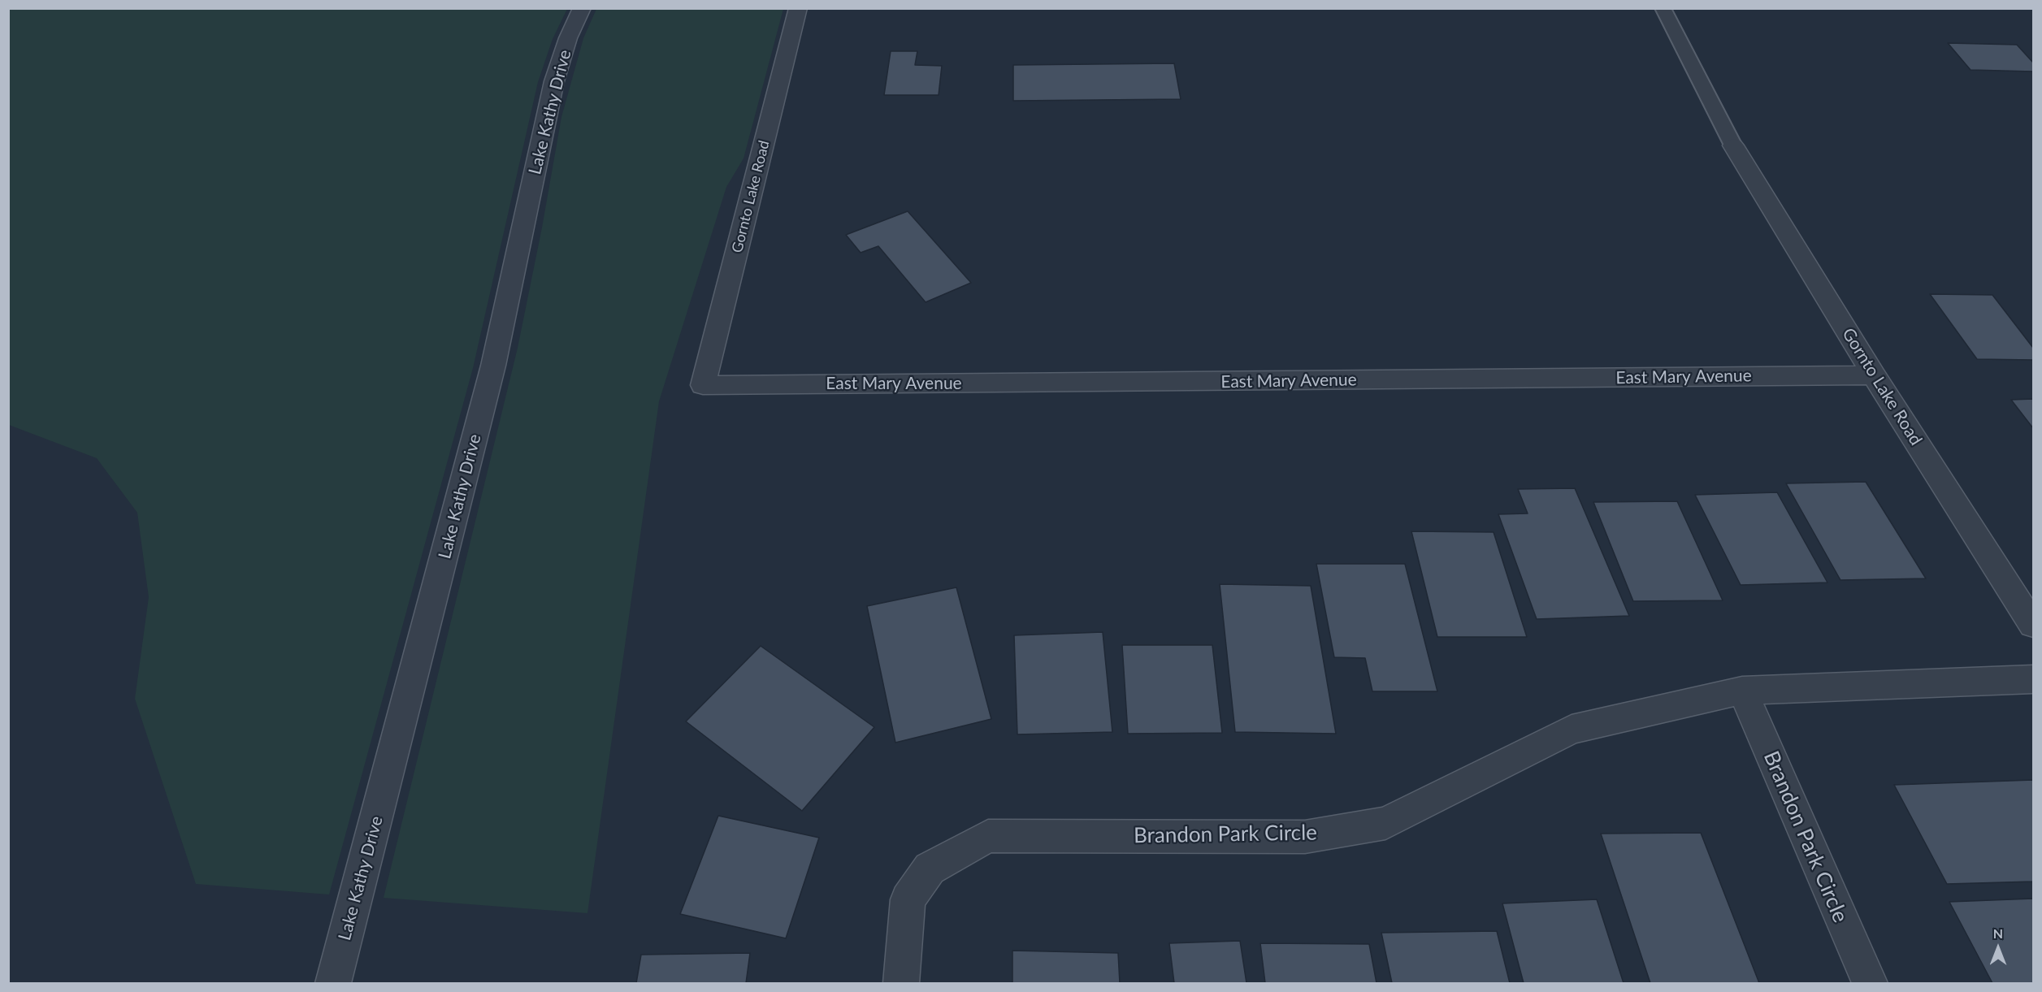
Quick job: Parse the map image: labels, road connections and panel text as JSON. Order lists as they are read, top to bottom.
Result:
{
  "streets": {
    "street": [
      "Lake Kathy Drive",
      "Gornto Lake Road",
      "East Mary Avenue",
      "Brandon Park Circle"
    ]
  },
  "crossings": [
    ["Gornto Lake Road", "East Mary Avenue"]
  ],
  "north": "top"
}
